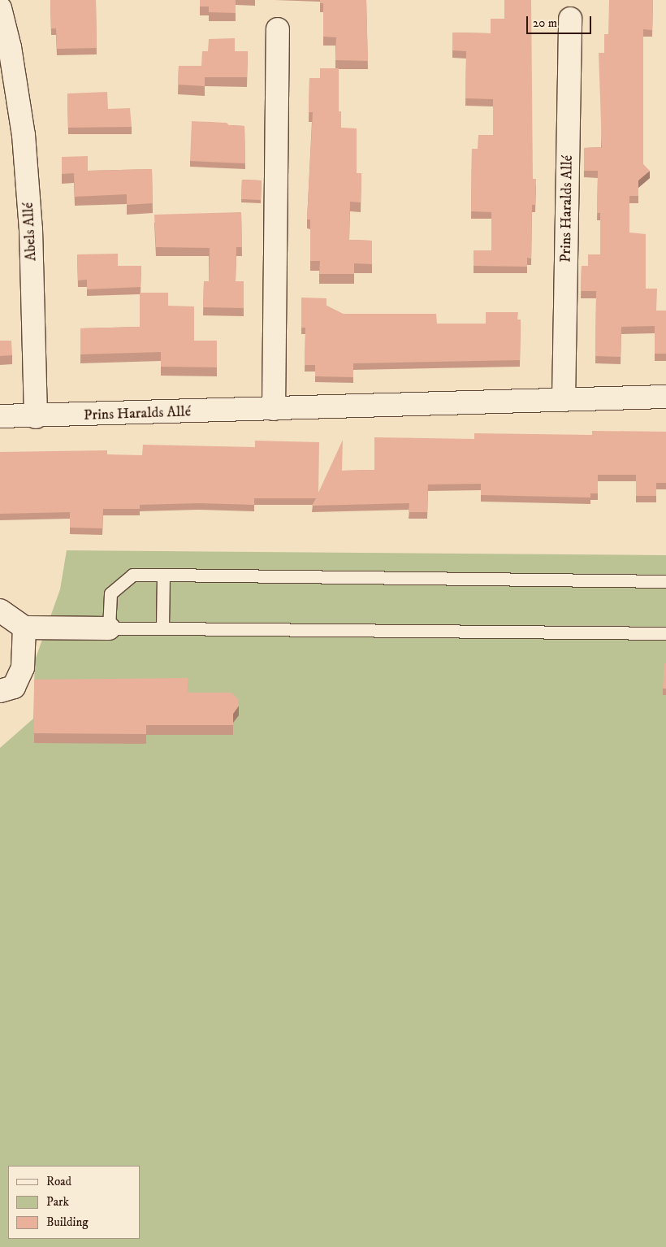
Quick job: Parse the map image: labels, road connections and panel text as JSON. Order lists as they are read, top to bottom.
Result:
{
  "streets": {
    "street": ["Prins Haralds Allé", "Abels Allé"]
  },
  "crossings": [
    ["Prins Haralds Allé", "Abels Allé"]
  ],
  "legend": ["Road", "Park", "Building"],
  "scale_bar": "20 m"
}
